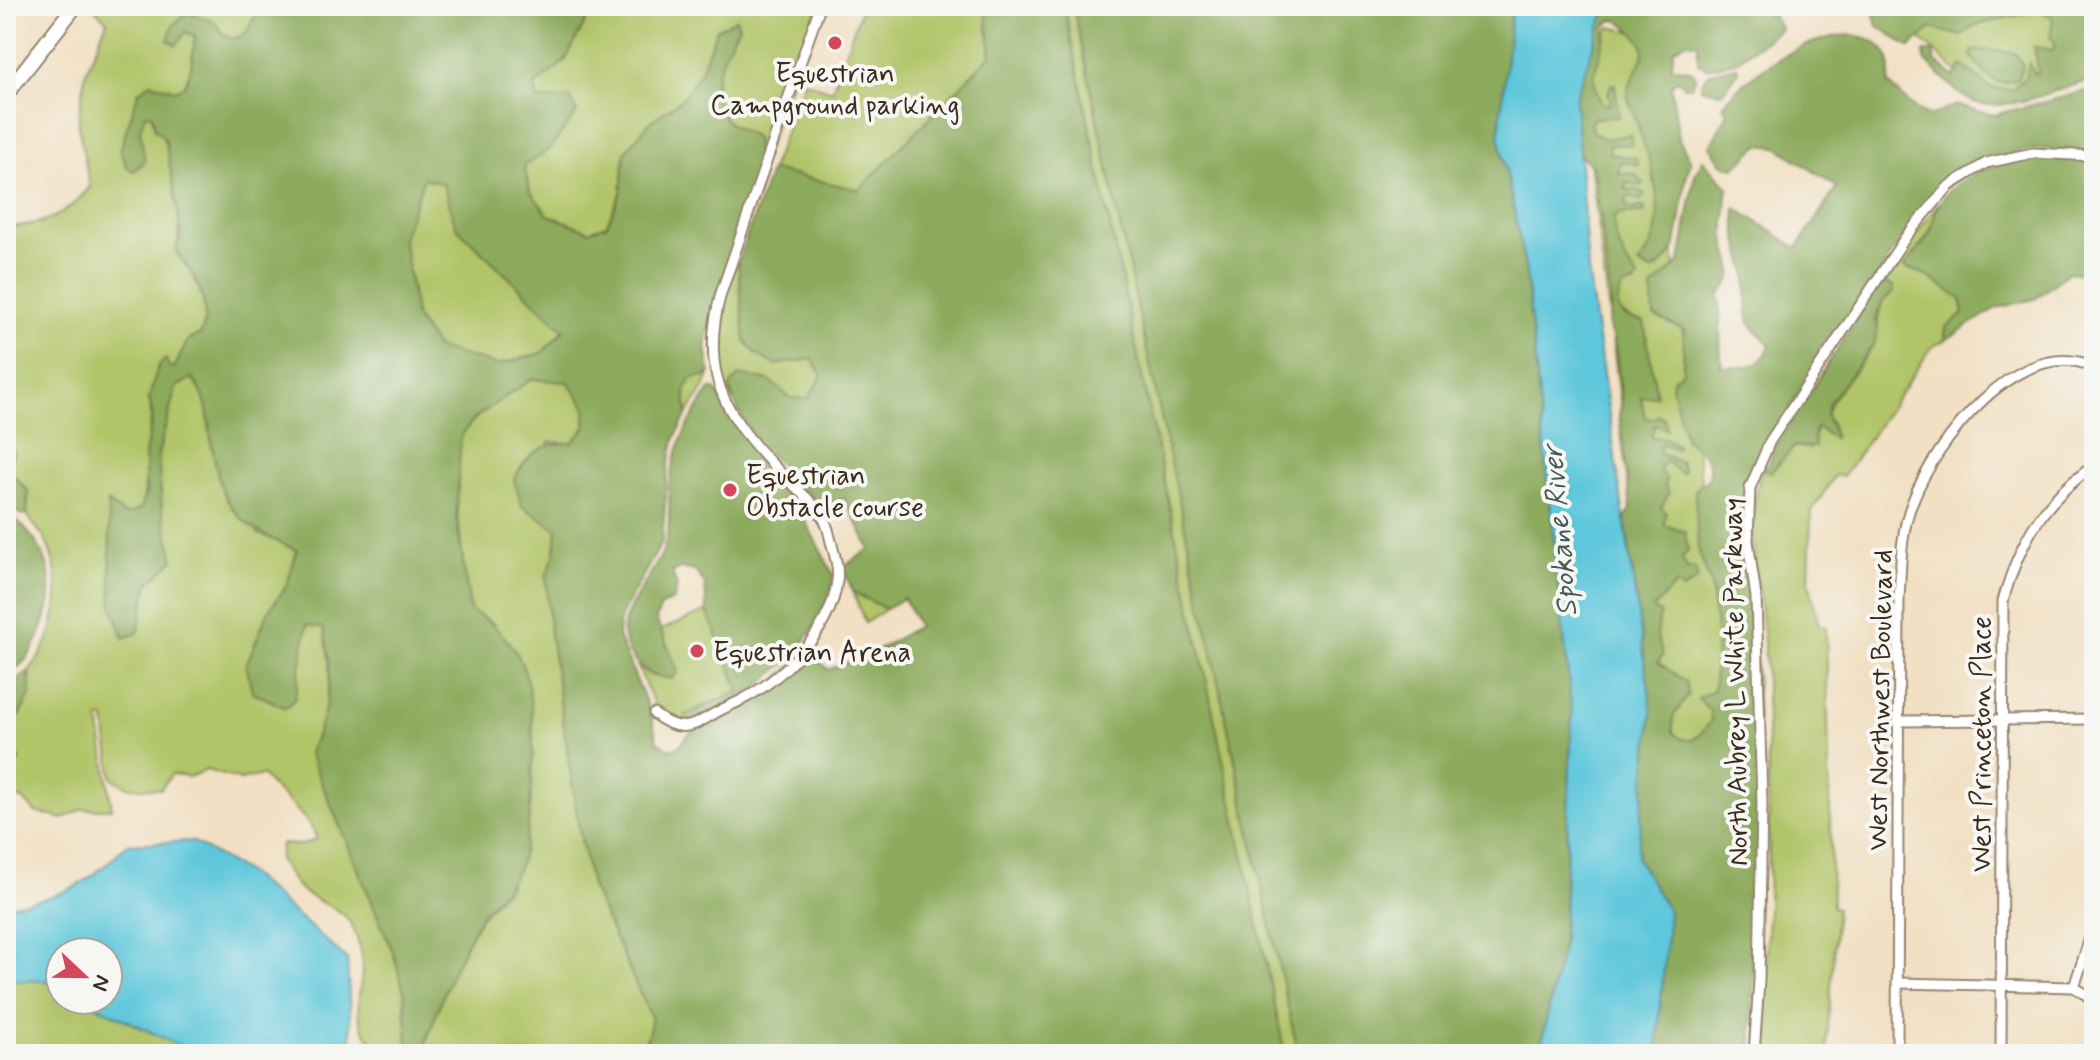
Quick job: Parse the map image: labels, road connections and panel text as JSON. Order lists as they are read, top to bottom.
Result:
{
  "streets": {
    "street": ["North Aubrey L White Parkway", "West Northwest Boulevard", "West Princeton Place"]
  },
  "water": ["Spokane River"],
  "places": ["Equestrian Campground parking", "Equestrian Obstacle course", "Equestrian Arena"],
  "north": "right"
}
